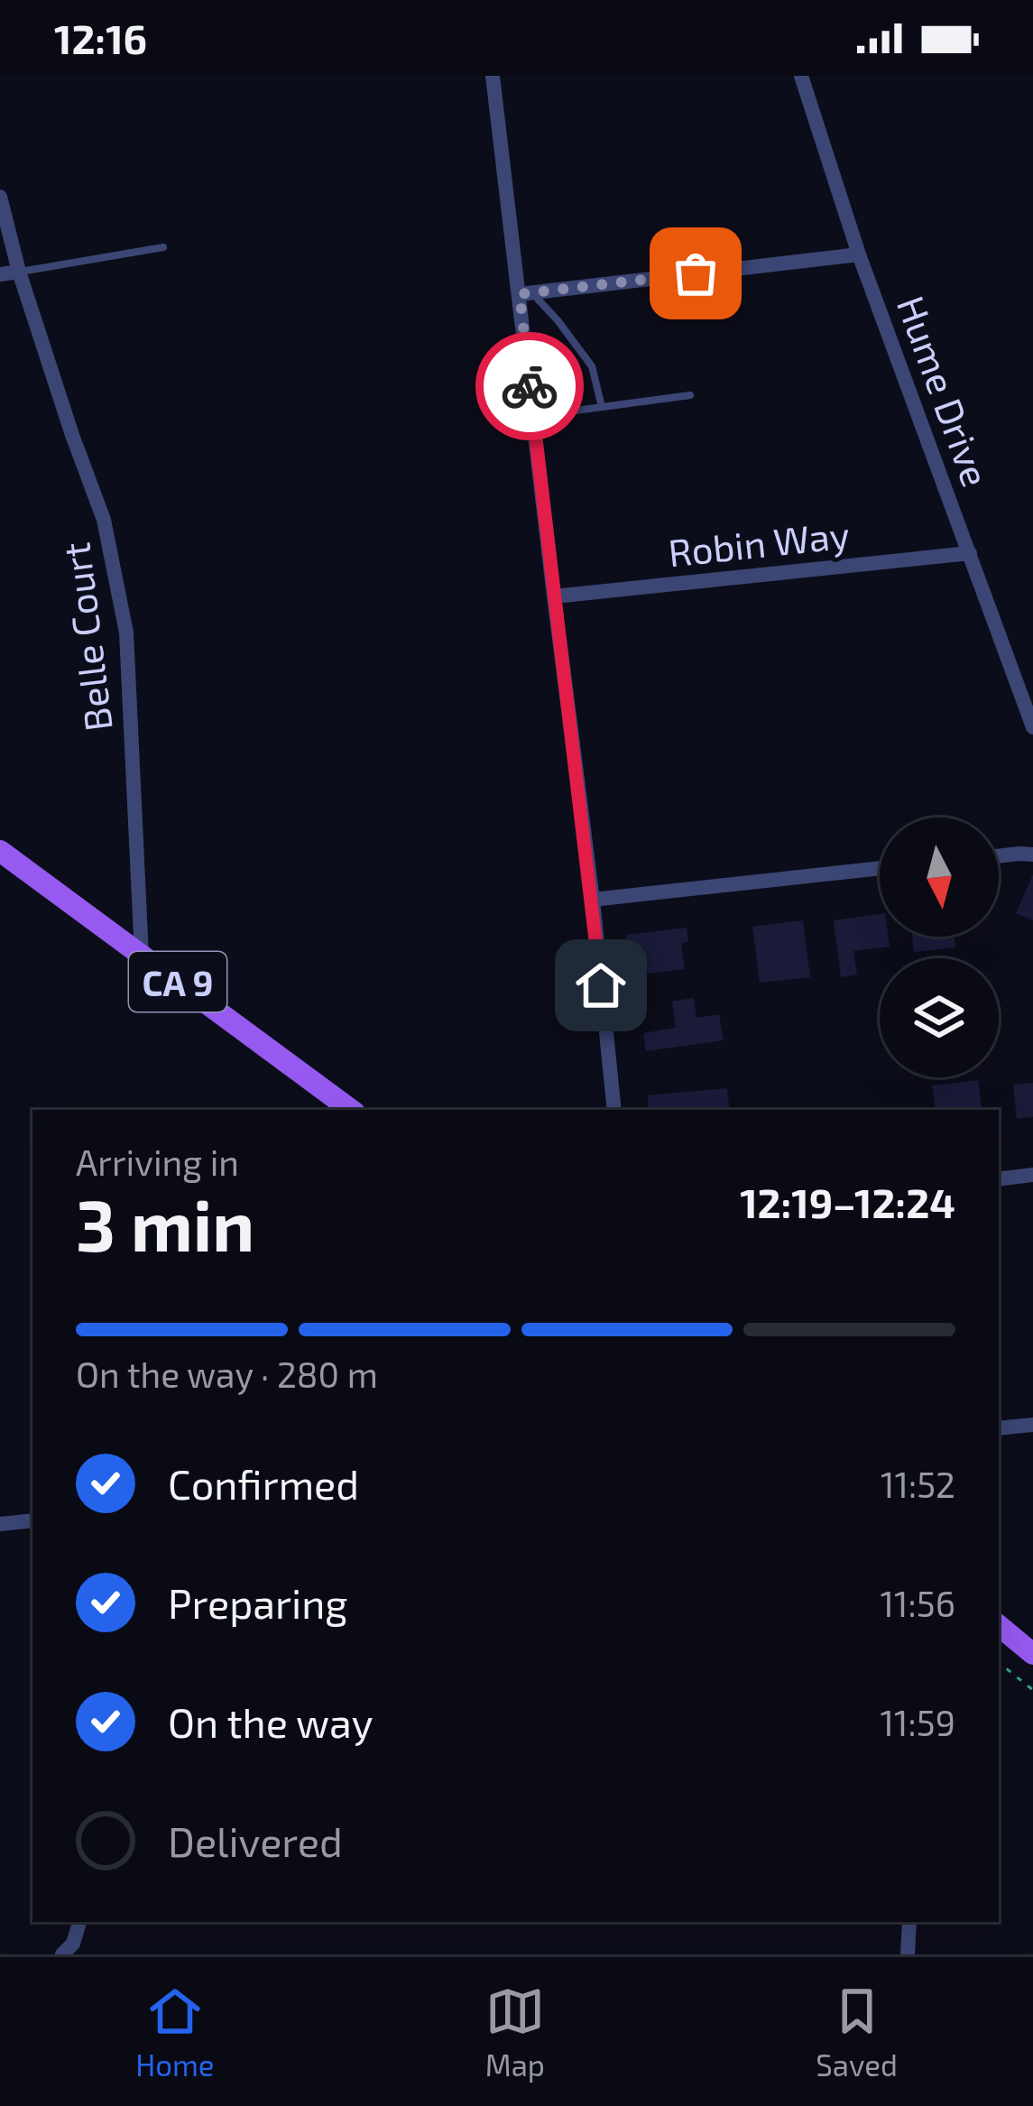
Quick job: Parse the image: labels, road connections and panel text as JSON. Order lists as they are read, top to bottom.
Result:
{
  "streets": {
    "main road": ["CA 9"],
    "street": ["Hume Drive", "Robin Way", "Belle Court"]
  },
  "crossings": [
    ["Hume Drive", "Robin Way"],
    ["Belle Court", "CA 9"]
  ],
  "north": "bottom",
  "page": {
    "status": "12:16",
    "heading": ["3 min", "Arriving in", "12:19–12:24"],
    "bar": "On the way · 280 m",
    "list": [
      ["Confirmed", "11:52"],
      ["Preparing", "11:56"],
      ["On the way", "11:59"],
      "Delivered"
    ],
    "tabs": ["Home", "Map", "Saved"]
  }
}
